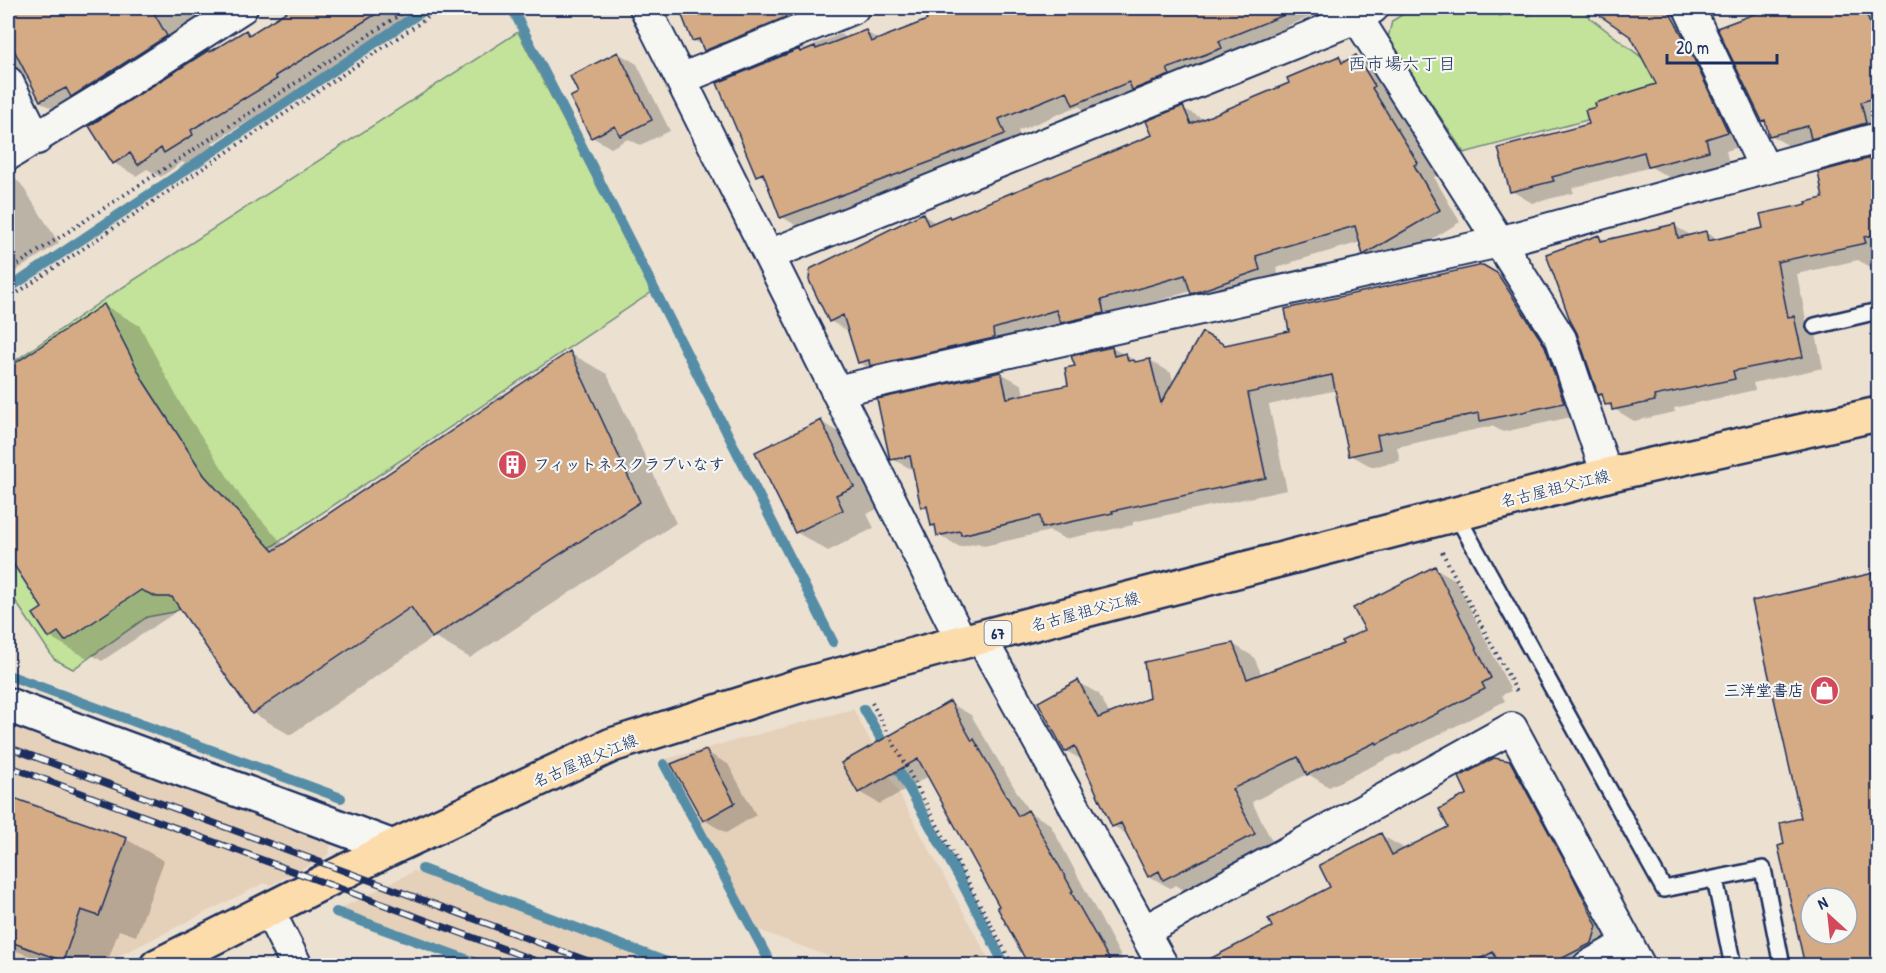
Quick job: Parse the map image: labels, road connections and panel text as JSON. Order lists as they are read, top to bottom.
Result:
{
  "streets": {
    "main road": ["名古屋祖父江線", "67"]
  },
  "districts": ["西市場六丁目"],
  "places": {
    "building": ["フィットネスクラブいなす"],
    "shop": ["三洋堂書店"]
  },
  "scale_bar": "20 m",
  "north": "top left"
}
